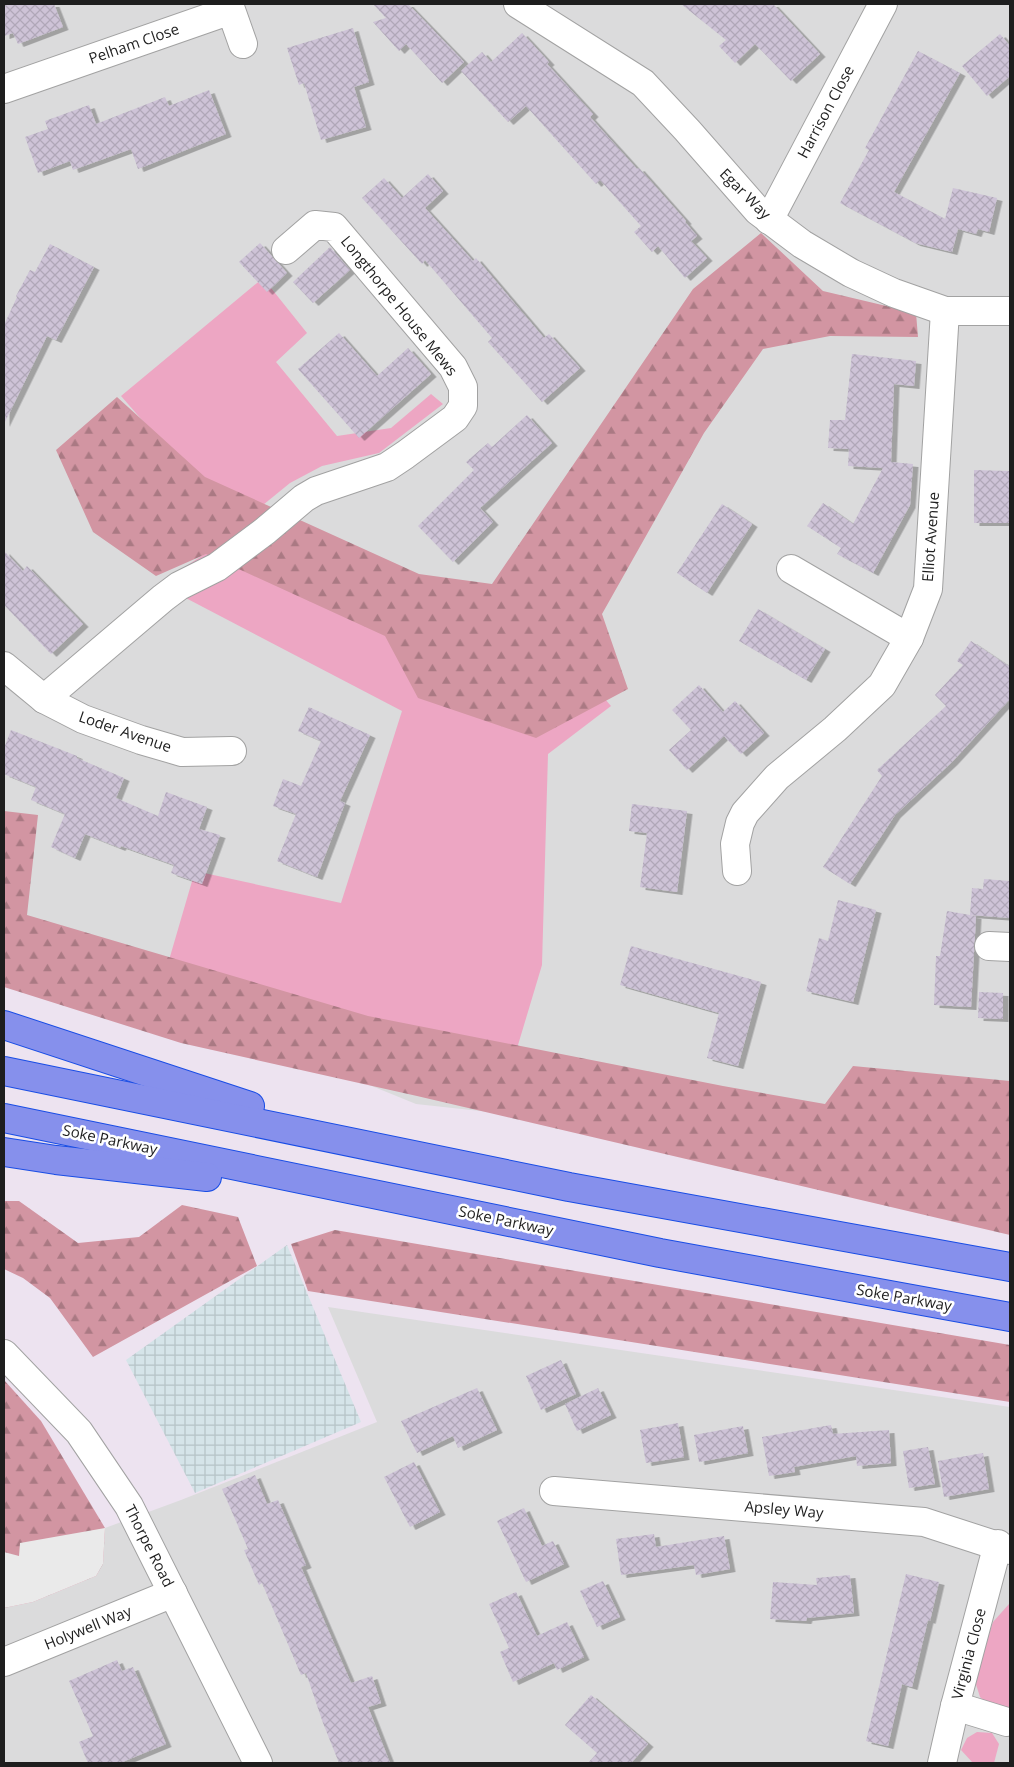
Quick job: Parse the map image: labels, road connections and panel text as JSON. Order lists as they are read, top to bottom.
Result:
{
  "streets": {
    "highway": ["Soke Parkway"],
    "street": [
      "Pelham Close",
      "Harrison Close",
      "Egar Way",
      "Longthorpe House Mews",
      "Elliot Avenue",
      "Loder Avenue",
      "Apsley Way",
      "Thorpe Road",
      "Holywell Way",
      "Virginia Close"
    ]
  },
  "crossings": [
    ["Harrison Close", "Egar Way"],
    ["Egar Way", "Elliot Avenue"],
    ["Longthorpe House Mews", "Loder Avenue"],
    ["Apsley Way", "Virginia Close"],
    ["Thorpe Road", "Holywell Way"]
  ]
}
